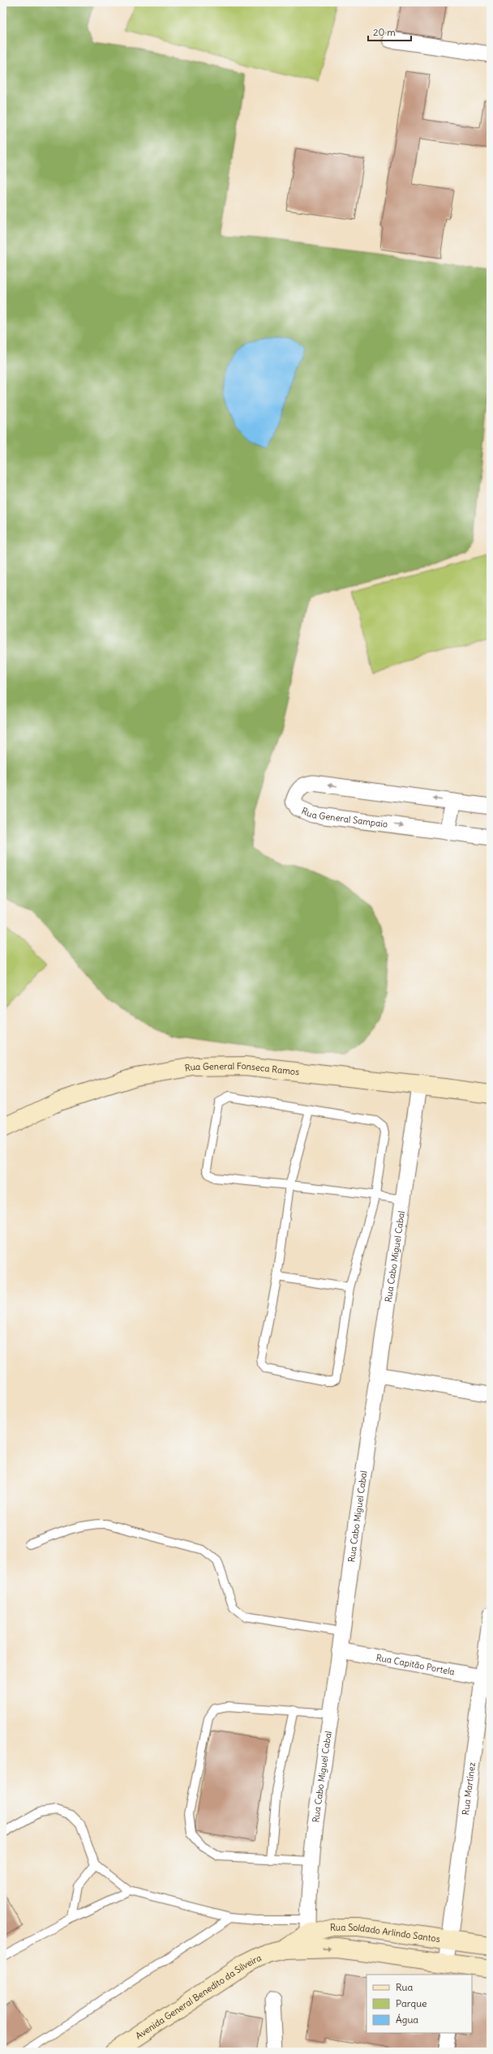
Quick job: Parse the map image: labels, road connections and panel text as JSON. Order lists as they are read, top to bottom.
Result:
{
  "streets": {
    "main road": ["Rua General Fonseca Ramos", "Rua Soldado Arlindo Santos", "Avenida General Benedito da Silveira"],
    "street": [
      "Rua General Sampaio",
      "Rua Cabo Miguel Cabal",
      "Rua Capitão Portela",
      "Rua Martínez"
    ]
  },
  "crossings": [
    ["Rua General Fonseca Ramos", "Rua Cabo Miguel Cabal"],
    ["Rua Cabo Miguel Cabal", "Rua Capitão Portela"],
    ["Rua Cabo Miguel Cabal", "Rua Soldado Arlindo Santos"],
    ["Rua Capitão Portela", "Rua Martínez"],
    ["Rua Martínez", "Rua Soldado Arlindo Santos"],
    ["Rua Soldado Arlindo Santos", "Avenida General Benedito da Silveira"]
  ],
  "legend": ["Rua", "Parque", "Água"],
  "scale_bar": "20 m"
}
